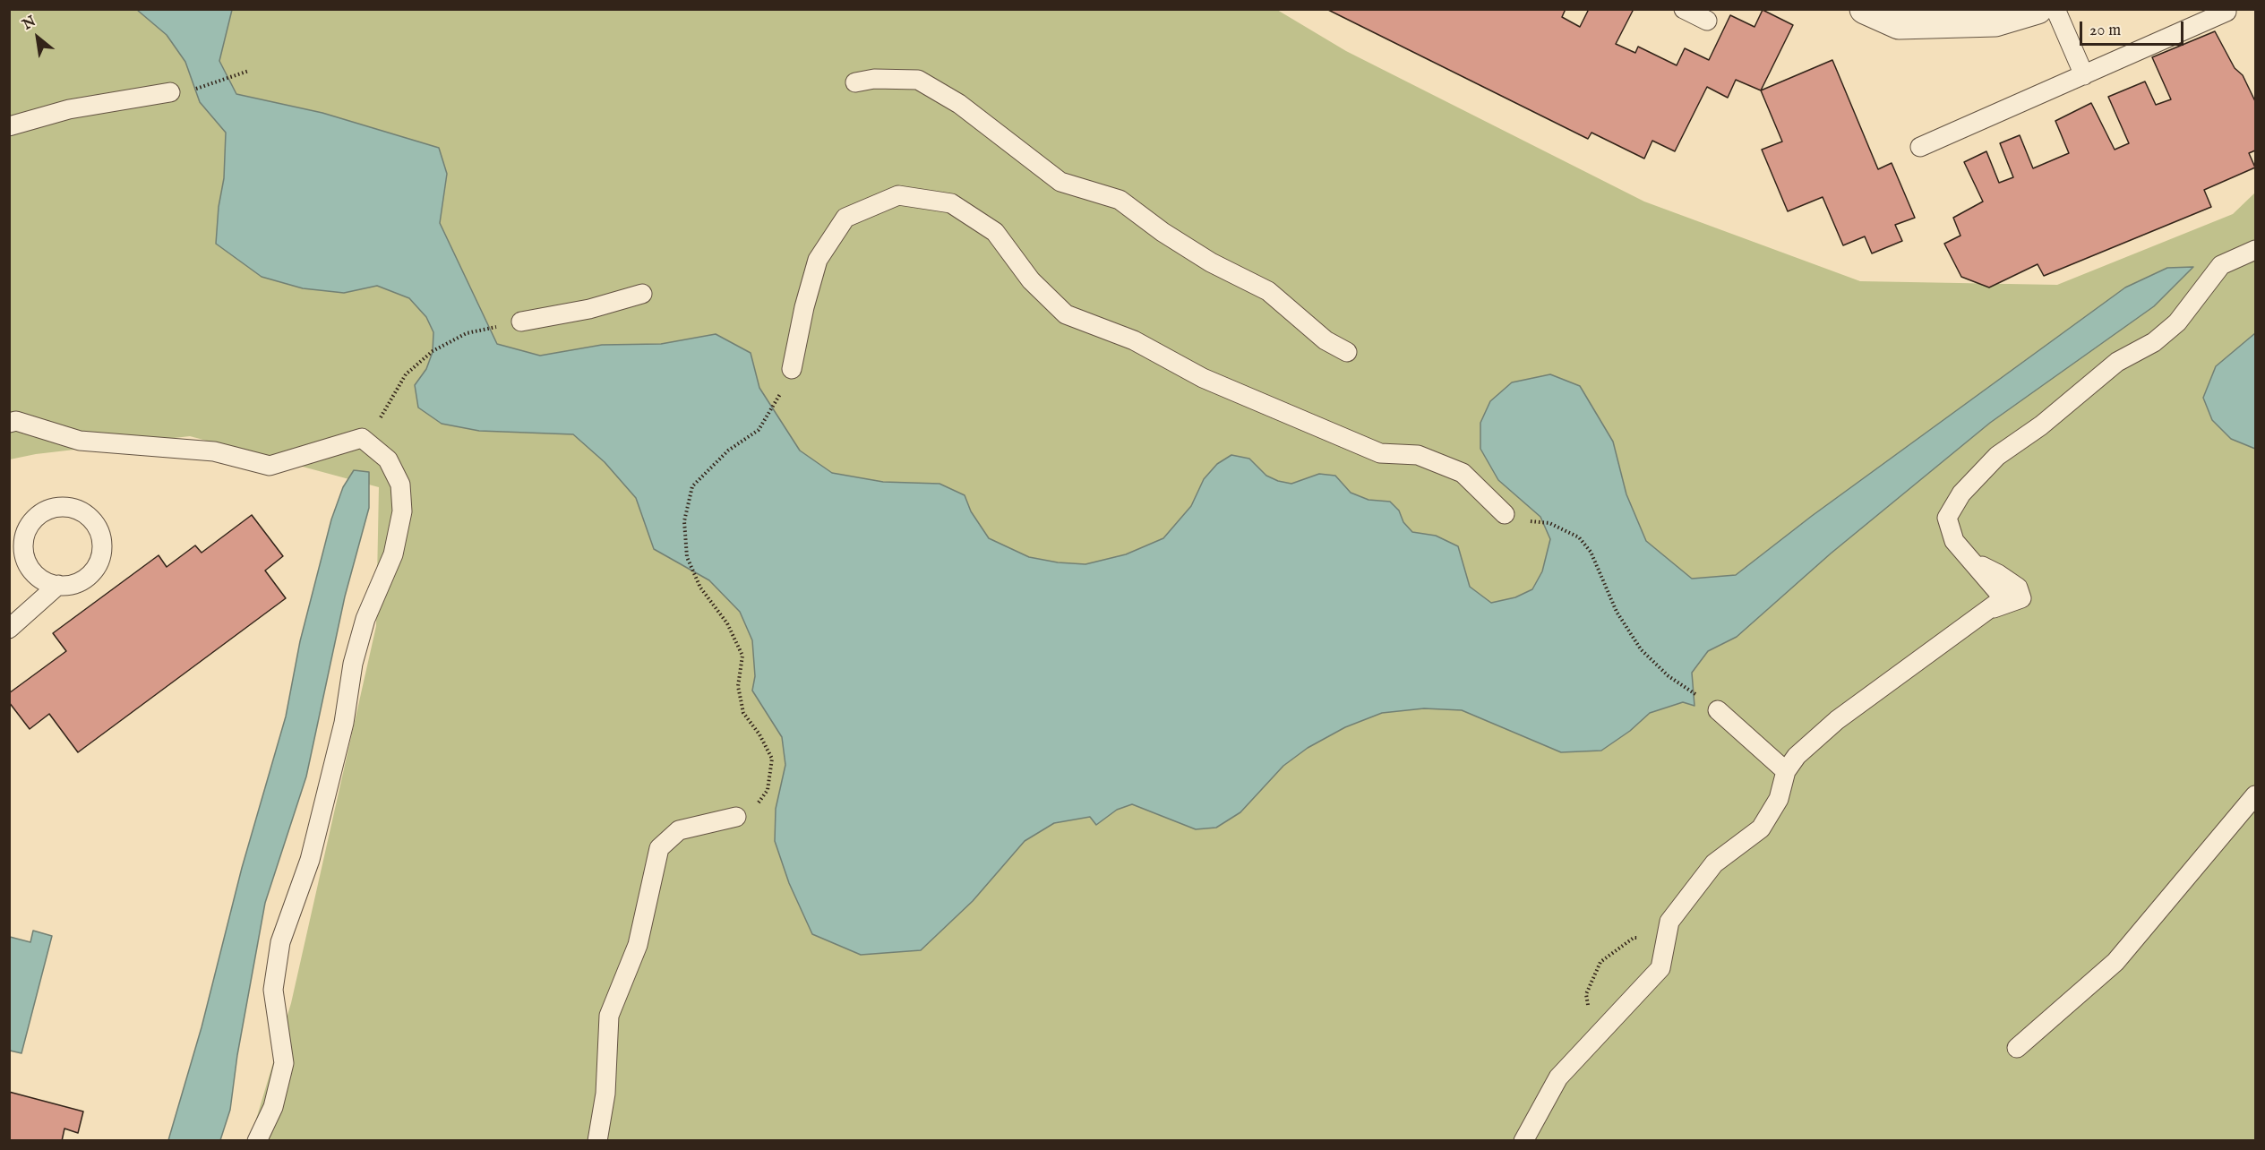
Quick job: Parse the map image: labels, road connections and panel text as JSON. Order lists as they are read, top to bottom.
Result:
{
  "scale_bar": "20 m",
  "north": "top left"
}
